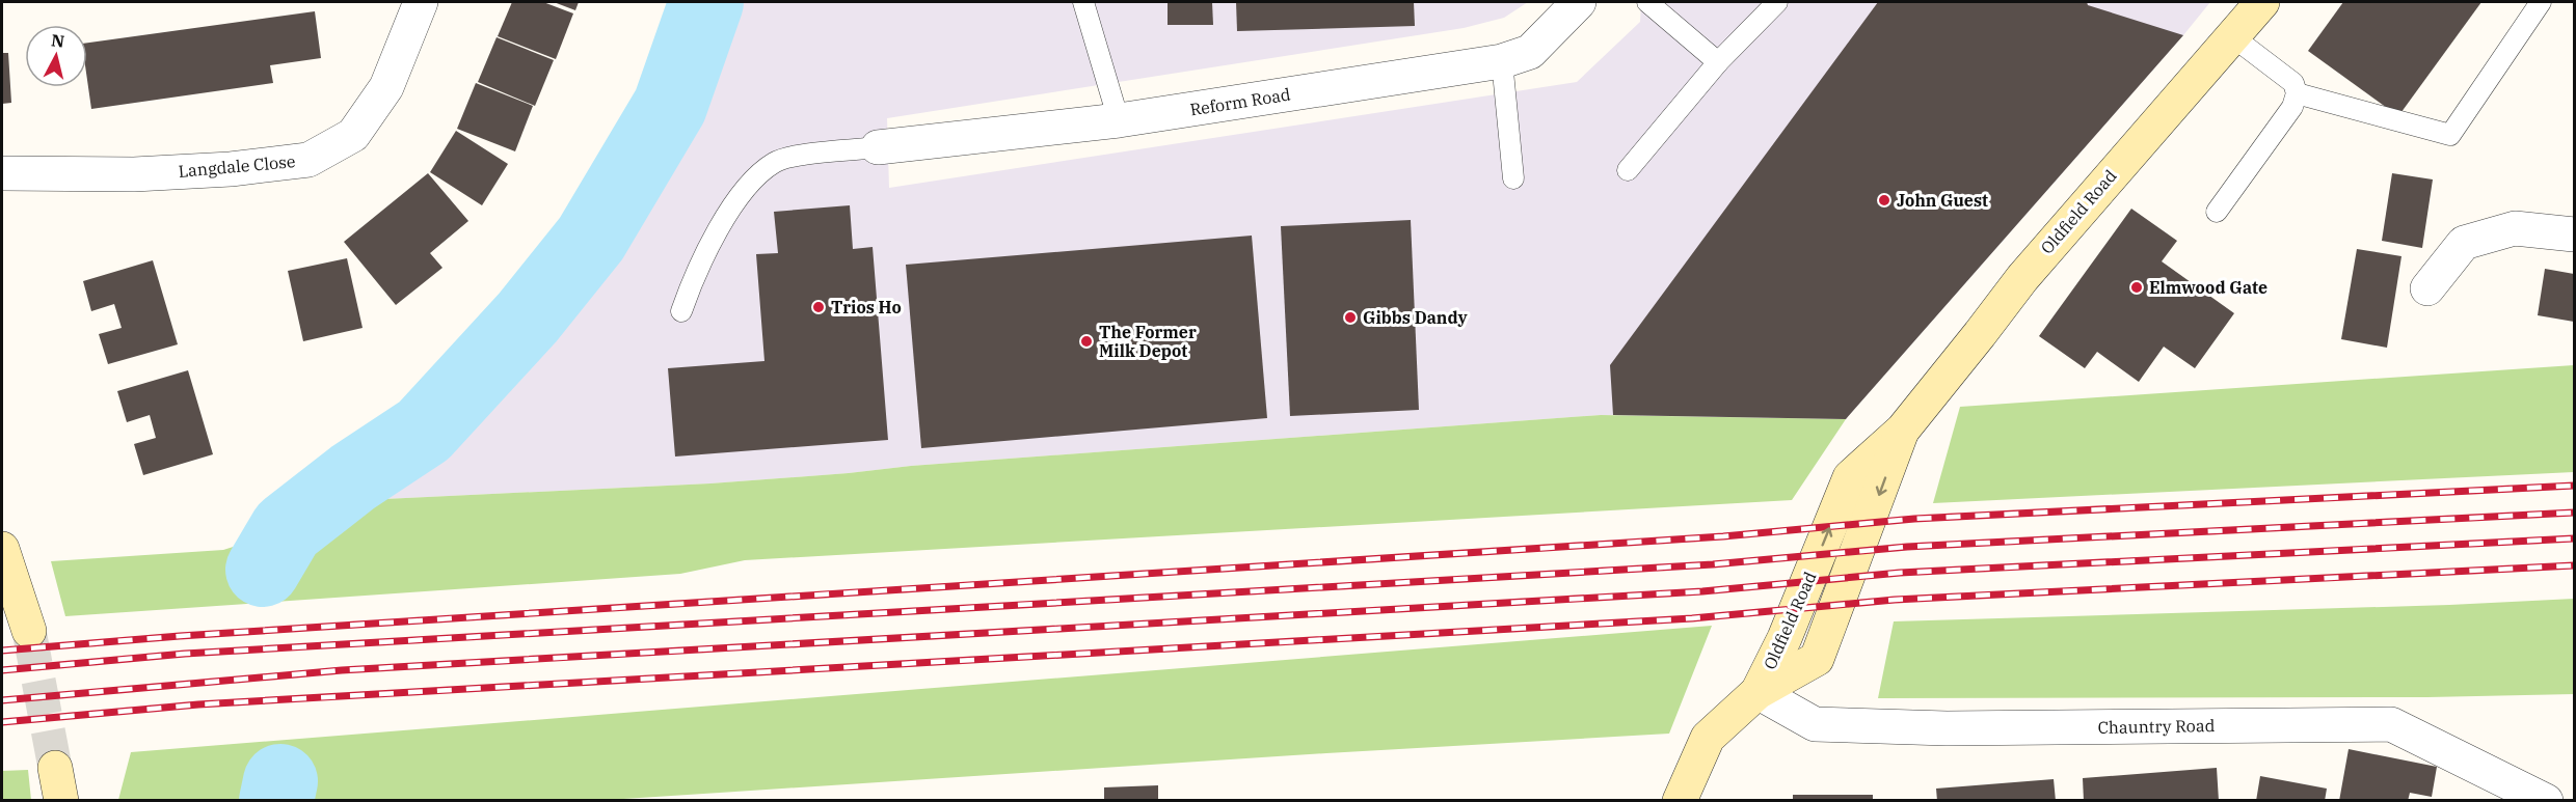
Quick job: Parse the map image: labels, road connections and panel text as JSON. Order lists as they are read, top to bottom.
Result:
{
  "streets": {
    "main road": ["Oldfield Road"],
    "street": ["Reform Road", "Langdale Close", "Chauntry Road"]
  },
  "crossings": [
    ["Oldfield Road", "Chauntry Road"]
  ],
  "places": [
    "John Guest",
    "Elmwood Gate",
    "Trios Ho",
    "Gibbs Dandy",
    "The Former Milk Depot"
  ],
  "north": "top"
}
